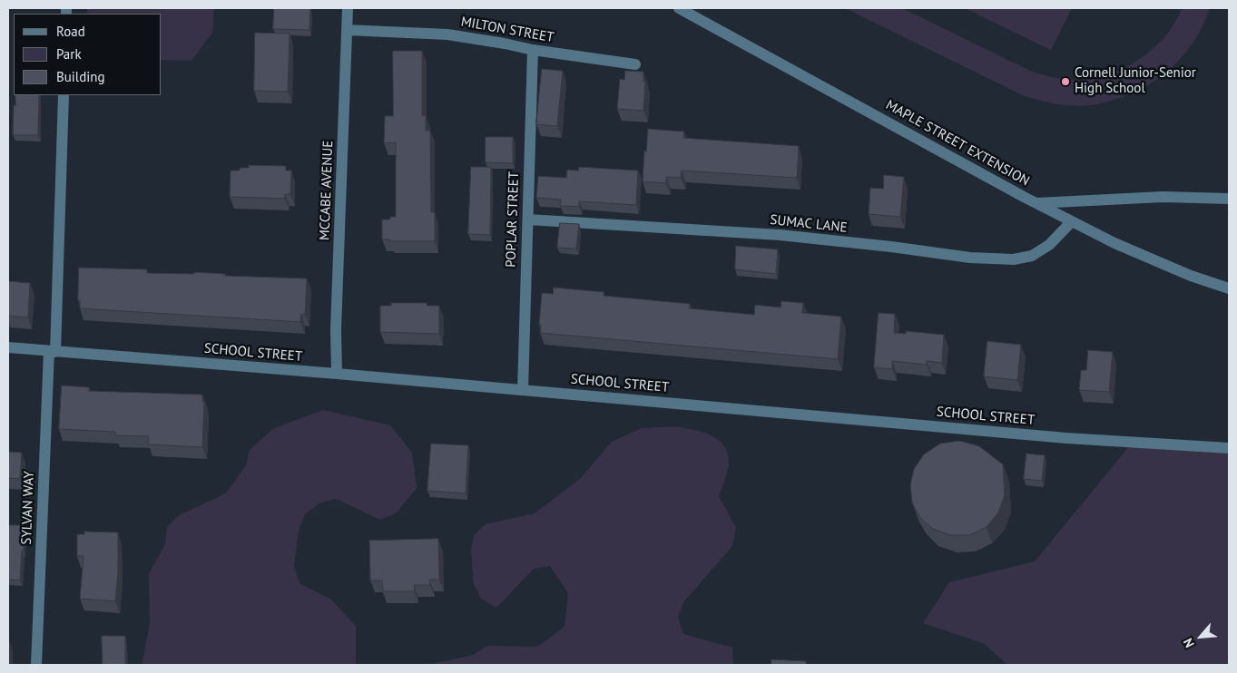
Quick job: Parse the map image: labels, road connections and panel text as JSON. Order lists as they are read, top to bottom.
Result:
{
  "streets": {
    "street": [
      "MILTON STREET",
      "MAPLE STREET EXTENSION",
      "MCCABE AVENUE",
      "POPLAR STREET",
      "SUMAC LANE",
      "SCHOOL STREET",
      "SYLVAN WAY"
    ]
  },
  "crossings": [
    ["MILTON STREET", "MCCABE AVENUE"],
    ["MILTON STREET", "POPLAR STREET"],
    ["MAPLE STREET EXTENSION", "SUMAC LANE"],
    ["MCCABE AVENUE", "SCHOOL STREET"],
    ["POPLAR STREET", "SUMAC LANE"],
    ["POPLAR STREET", "SCHOOL STREET"],
    ["SCHOOL STREET", "SYLVAN WAY"]
  ],
  "places": ["Cornell Junior-Senior High School"],
  "legend": ["Road", "Park", "Building"],
  "north": "bottom left"
}
